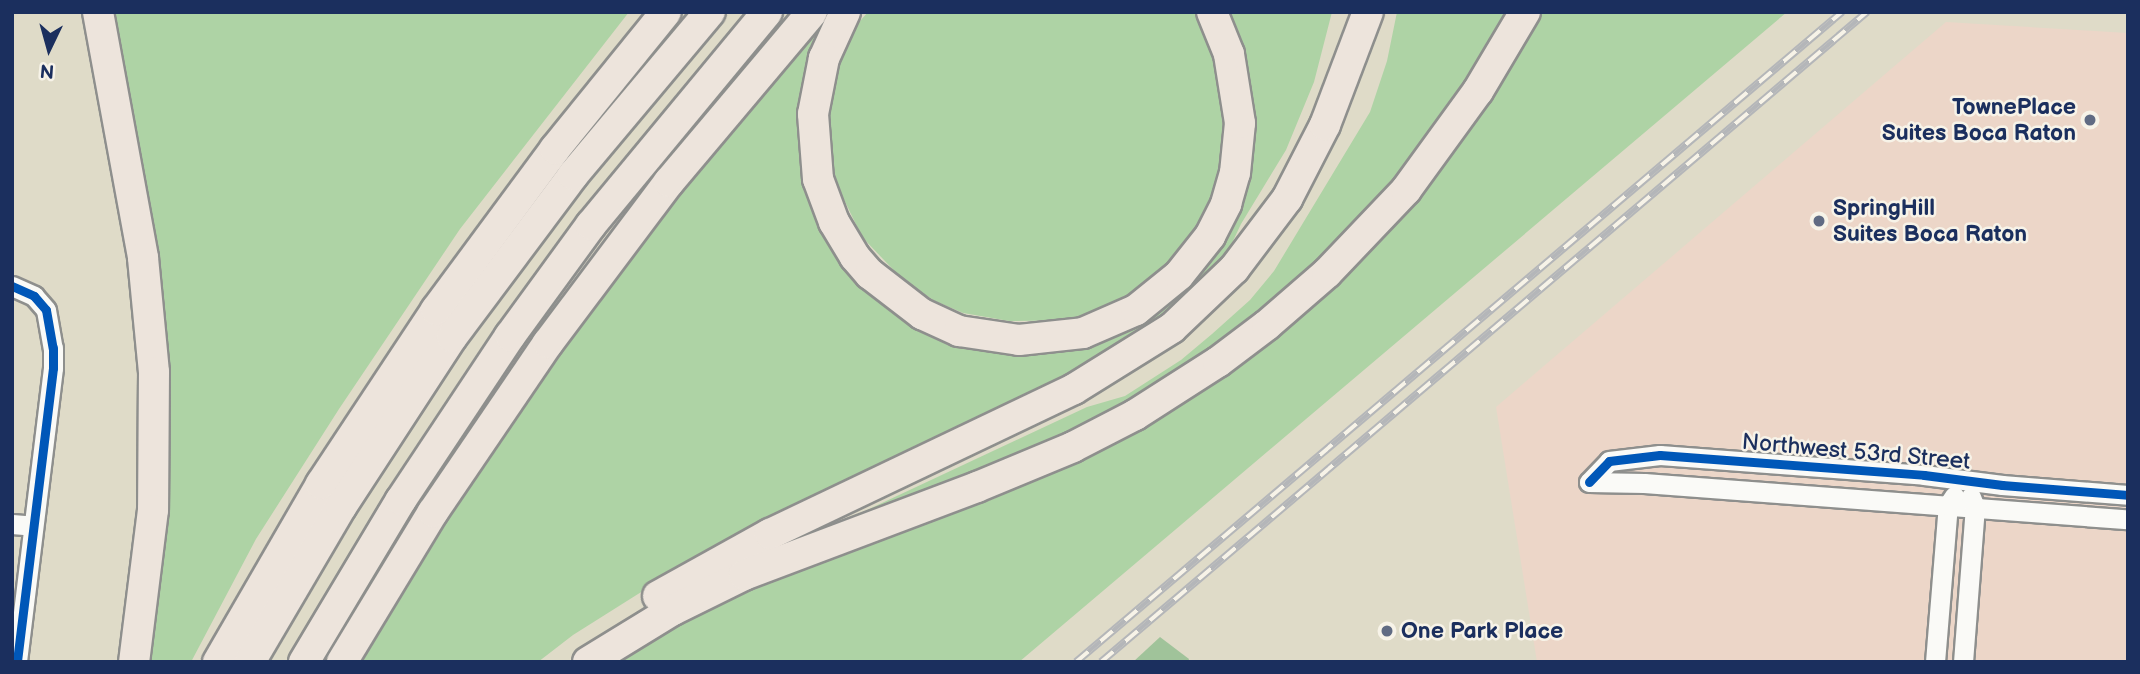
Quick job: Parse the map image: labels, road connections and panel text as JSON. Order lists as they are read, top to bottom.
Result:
{
  "streets": {
    "street": ["Northwest 53rd Street"]
  },
  "places": ["TownePlace Suites Boca Raton", "SpringHill Suites Boca Raton", "One Park Place"],
  "north": "bottom"
}
